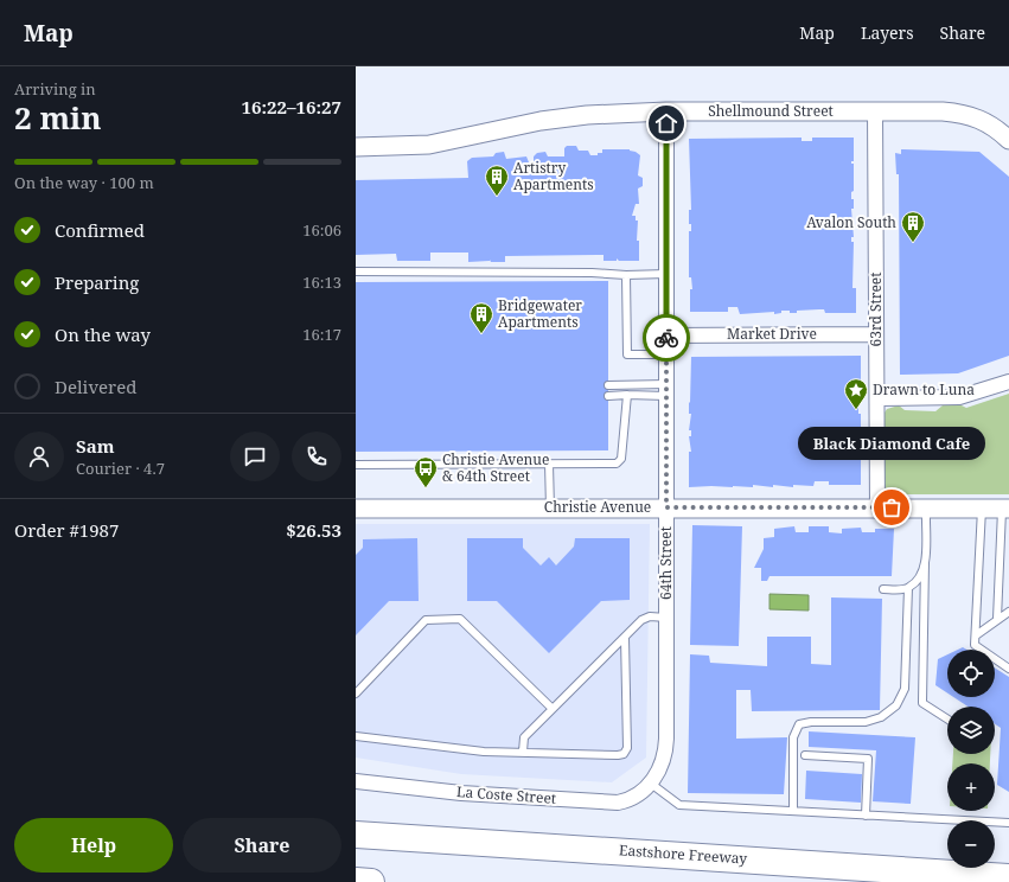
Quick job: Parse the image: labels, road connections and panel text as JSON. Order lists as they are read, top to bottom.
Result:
{
  "streets": {
    "highway": ["Eastshore Freeway"],
    "street": [
      "Shellmound Street",
      "63rd Street",
      "Market Drive",
      "Christie Avenue",
      "64th Street",
      "La Coste Street"
    ]
  },
  "crossings": [
    ["Shellmound Street", "63rd Street"],
    ["Shellmound Street", "64th Street"],
    ["63rd Street", "Market Drive"],
    ["63rd Street", "Christie Avenue"],
    ["Market Drive", "64th Street"],
    ["Christie Avenue", "64th Street"],
    ["64th Street", "La Coste Street"]
  ],
  "places": {
    "building": ["Artistry Apartments", "Avalon South", "Bridgewater Apartments"],
    "place": ["Drawn to Luna"],
    "bus stop": ["Christie Avenue & 64th Street"],
    "other": ["Black Diamond Cafe"]
  },
  "page": {
    "header": "Map",
    "nav": ["Map", "Layers", "Share"],
    "heading": ["2 min", "Arriving in", "16:22–16:27"],
    "panel": [
      "Sam",
      "Courier · 4.7",
      "Order #1987",
      "$26.53"
    ],
    "bar": "On the way · 100 m",
    "list": [
      ["Confirmed", "16:06"],
      ["Preparing", "16:13"],
      ["On the way", "16:17"],
      "Delivered"
    ],
    "bubble": "Black Diamond Cafe",
    "map_buttons": ["+", "−"],
    "buttons": ["Help", "Share"]
  }
}
